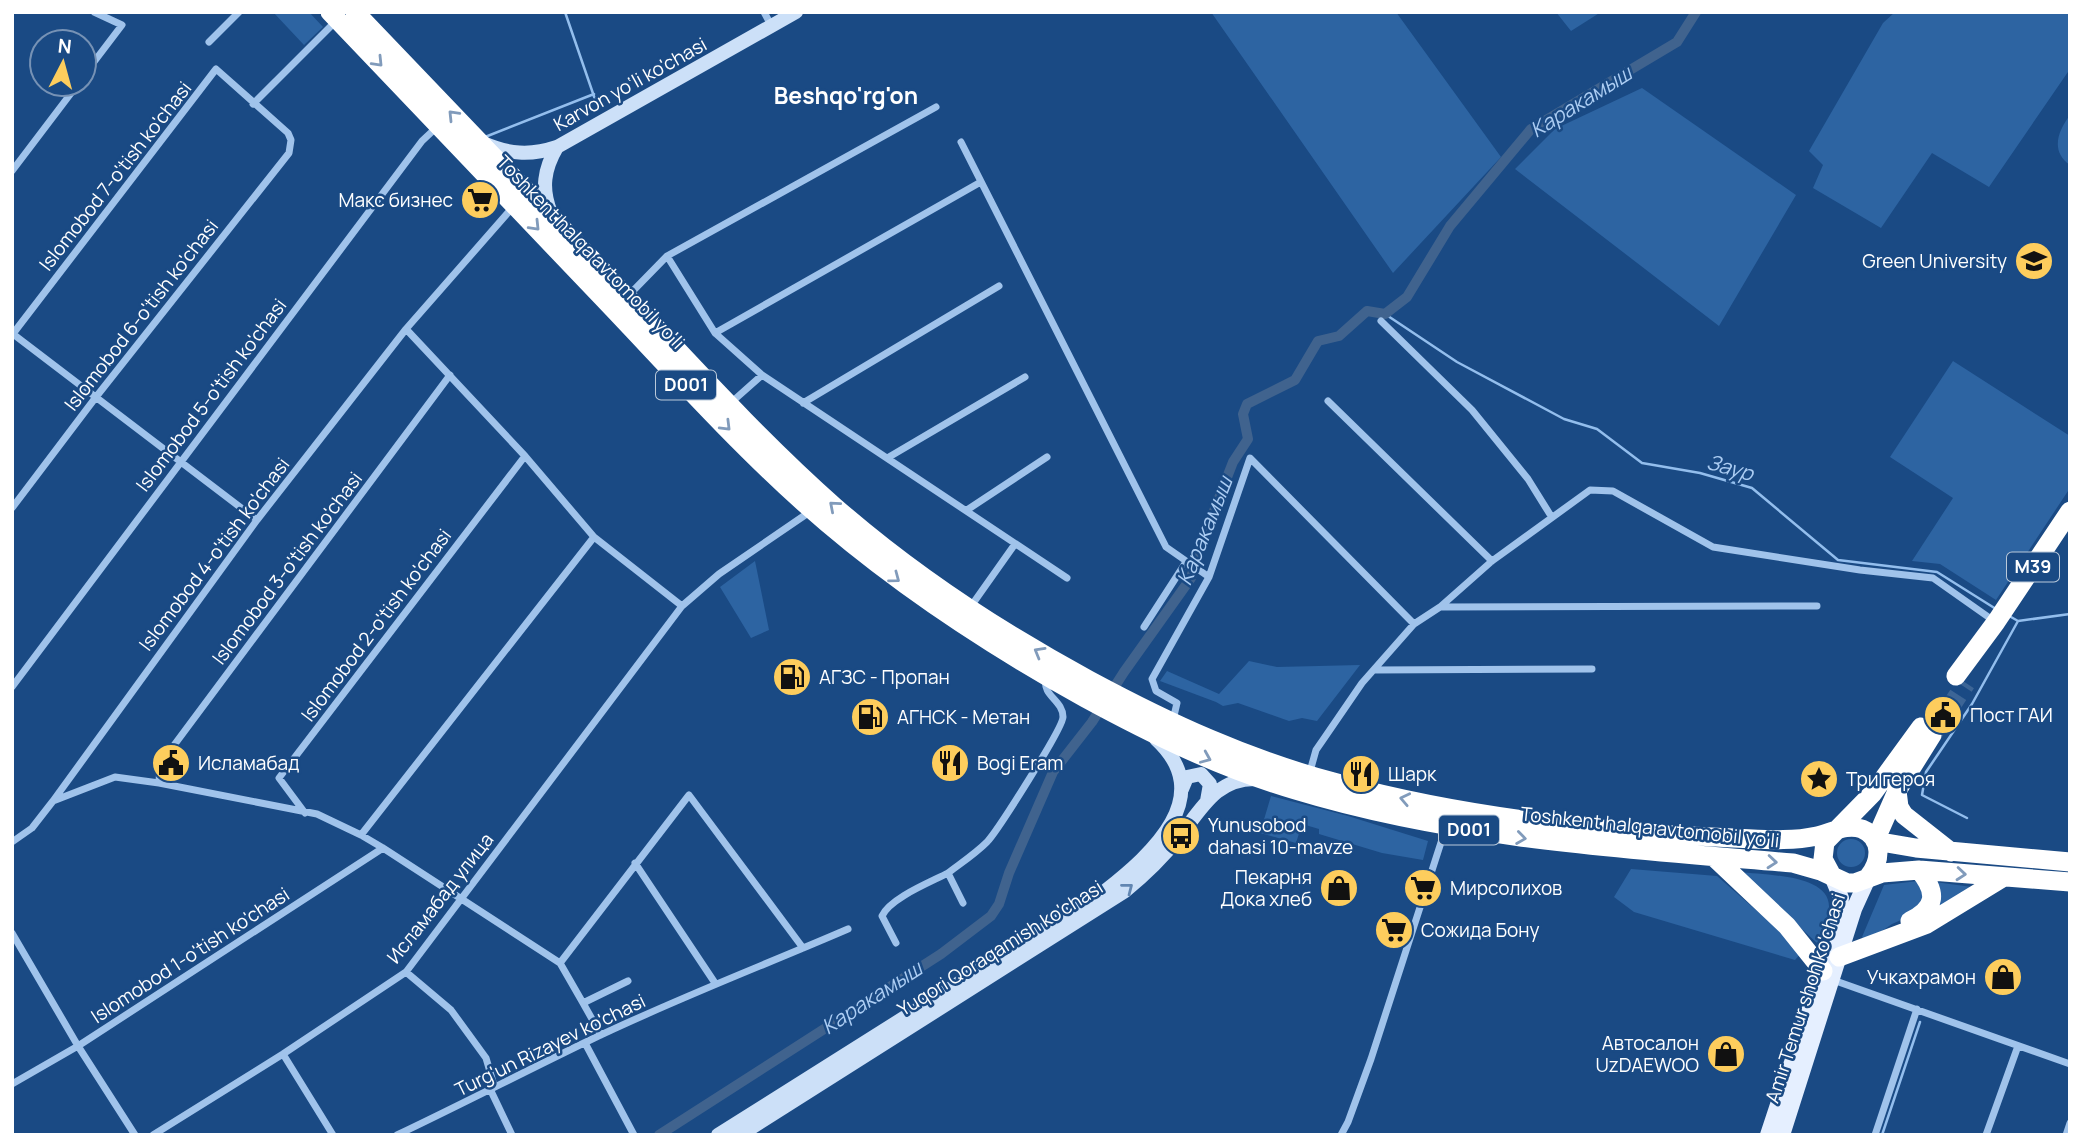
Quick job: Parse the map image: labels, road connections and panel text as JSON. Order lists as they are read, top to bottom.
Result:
{
  "streets": {
    "highway": ["Toshkent halqa avtomobil yo'li", "D001", "M39"],
    "main road": ["Karvon yo‘li ko'chasi", "Yuqori Qoraqamish ko'chasi", "Amir Temur shoh ko'chasi"],
    "street": [
      "Islomobod 7-o'tish ko'chasi",
      "Islomobod 6-o'tish ko'chasi",
      "Islomobod 5-o'tish ko'chasi",
      "Islomobod 4-o'tish ko'chasi",
      "Islomobod 3-o'tish ko'chasi",
      "Islomobod 2-o'tish ko'chasi",
      "Исламабад улица",
      "Islomobod 1-o'tish ko'chasi",
      "Turg'un Rizayev ko'chasi"
    ]
  },
  "crossings": [
    ["Karvon yo‘li ko'chasi", "Toshkent halqa avtomobil yo'li"],
    ["Islomobod 7-o'tish ko'chasi", "Islomobod 6-o'tish ko'chasi"],
    ["Toshkent halqa avtomobil yo'li", "Islomobod 5-o'tish ko'chasi"],
    ["Toshkent halqa avtomobil yo'li", "Islomobod 4-o'tish ko'chasi"],
    ["Toshkent halqa avtomobil yo'li", "Исламабад улица"],
    ["Toshkent halqa avtomobil yo'li", "Yuqori Qoraqamish ko'chasi"],
    ["Toshkent halqa avtomobil yo'li", "Amir Temur shoh ko'chasi"]
  ],
  "districts": ["Beshqo'rg'on"],
  "water": ["Каракамыш", "Заур"],
  "places": {
    "supermarket": ["Макс бизнес", "Мирсолихов", "Сожида Бону"],
    "school or university": ["Green University"],
    "fuel station": ["АГЗС - Пропан", "АГНСК - Метан"],
    "public building": ["Пост ГАИ", "Исламабад"],
    "restaurant": ["Bogi Eram", "Шарк"],
    "place": ["Три героя"],
    "bus stop": ["Yunusobod dahasi 10-mavze"],
    "shop": ["Пекарня Дока хлеб", "Учкахрамон", "Автосалон UzDAEWOO"]
  },
  "north": "top"
}
